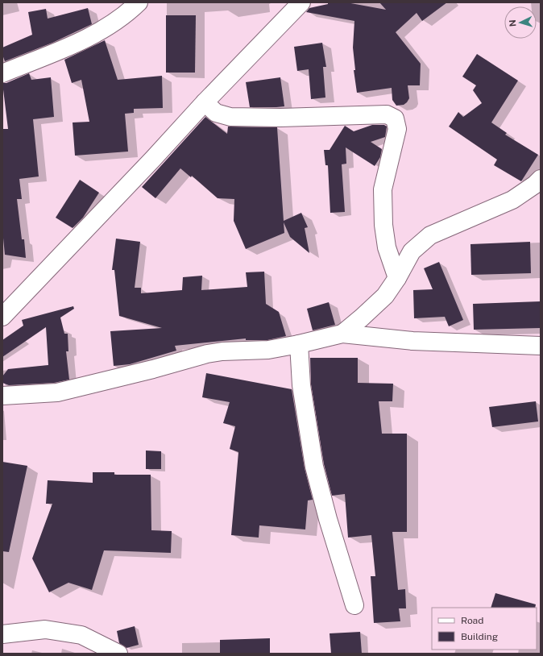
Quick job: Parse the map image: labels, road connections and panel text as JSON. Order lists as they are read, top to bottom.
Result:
{
  "legend": ["Road", "Building"],
  "north": "left"
}
